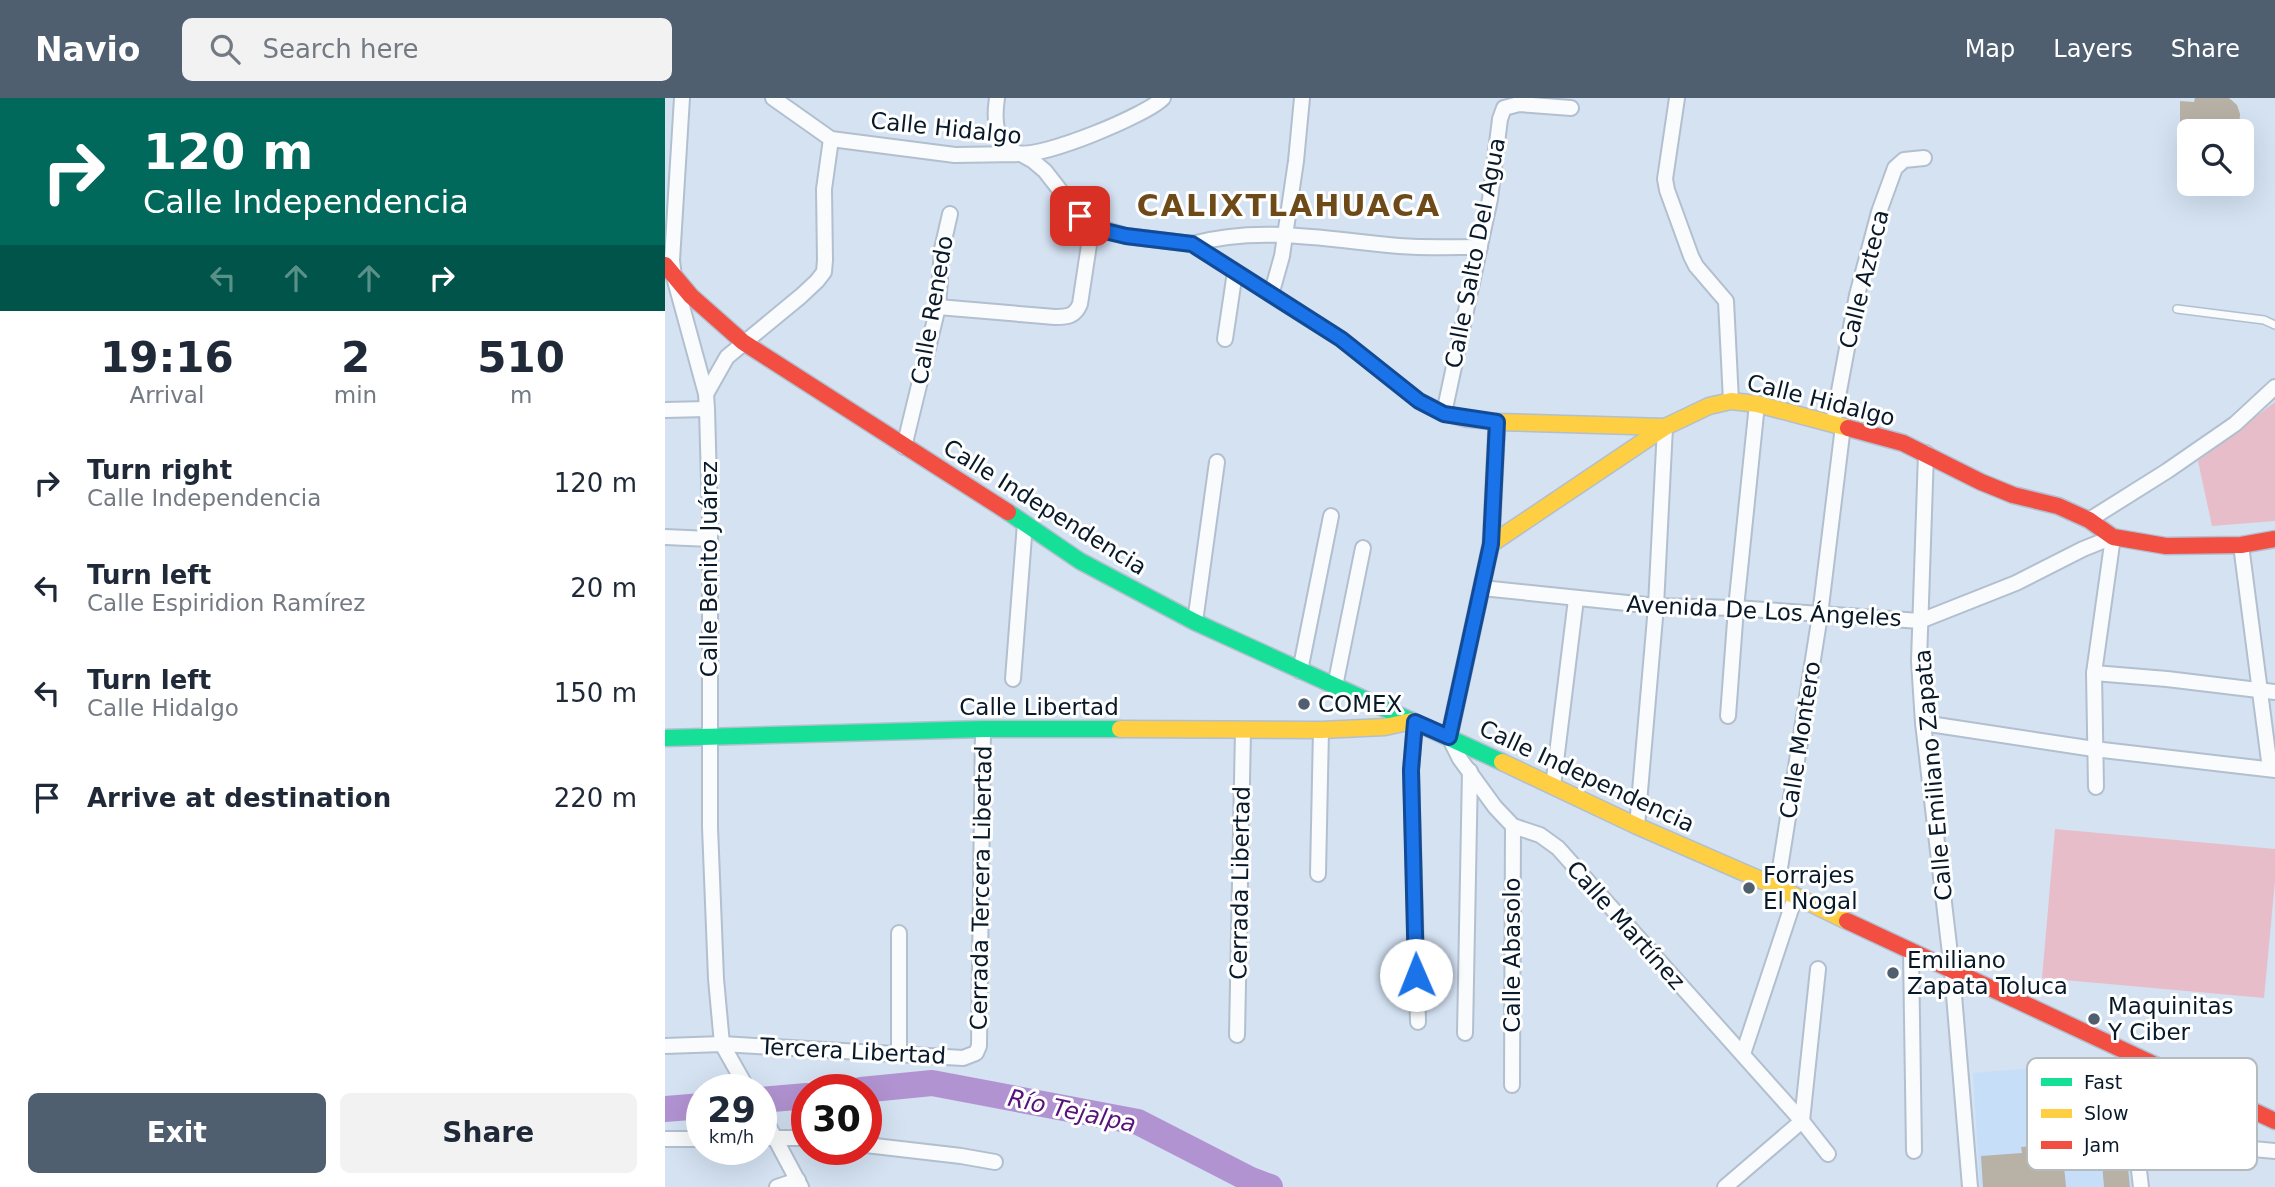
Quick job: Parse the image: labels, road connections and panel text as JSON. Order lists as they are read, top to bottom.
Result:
{
  "streets": {
    "main road": ["Calle Hidalgo", "Calle Independencia", "Calle Libertad"],
    "street": [
      "Calle Salto Del Agua",
      "Calle Azteca",
      "Calle Renedo",
      "Calle Benito Juárez",
      "Avenida De Los Ángeles",
      "Calle Montero",
      "Calle Emiliano Zapata",
      "Cerrada Libertad",
      "Cerrada Tercera Libertad",
      "Calle Martínez",
      "Calle Abasolo",
      "Tercera Libertad"
    ]
  },
  "crossings": [
    ["Calle Hidalgo", "Calle Salto Del Agua"],
    ["Calle Hidalgo", "Calle Azteca"],
    ["Calle Hidalgo", "Avenida De Los Ángeles"],
    ["Calle Hidalgo", "Calle Montero"],
    ["Calle Hidalgo", "Calle Emiliano Zapata"],
    ["Calle Azteca", "Calle Montero"],
    ["Calle Renedo", "Calle Independencia"],
    ["Calle Independencia", "Calle Benito Juárez"],
    ["Calle Independencia", "Calle Libertad"],
    ["Calle Independencia", "Calle Montero"],
    ["Calle Independencia", "Calle Emiliano Zapata"],
    ["Calle Independencia", "Calle Martínez"],
    ["Calle Benito Juárez", "Calle Libertad"],
    ["Calle Benito Juárez", "Tercera Libertad"],
    ["Avenida De Los Ángeles", "Calle Montero"],
    ["Avenida De Los Ángeles", "Calle Emiliano Zapata"],
    ["Calle Libertad", "Cerrada Libertad"],
    ["Calle Libertad", "Cerrada Tercera Libertad"],
    ["Cerrada Tercera Libertad", "Tercera Libertad"],
    ["Calle Martínez", "Calle Abasolo"]
  ],
  "districts": ["CALIXTLAHUACA"],
  "water": ["Río Tejalpa"],
  "places": [
    "COMEX",
    "Forrajes El Nogal",
    "Emiliano Zapata Toluca",
    "Maquinitas Y Ciber"
  ],
  "legend": ["Fast", "Slow", "Jam"],
  "page": {
    "header": "Navio",
    "search": "Search here",
    "nav": ["Map", "Layers", "Share"],
    "turn": ["120 m", "Calle Independencia"],
    "eta": [
      "19:16",
      "Arrival",
      "2",
      "min",
      "510",
      "m"
    ],
    "list": [
      {
        "name": "Turn right",
        "note": "Calle Independencia",
        "value": "120 m"
      },
      {
        "name": "Turn left",
        "note": "Calle Espiridion Ramírez",
        "value": "20 m"
      },
      {
        "name": "Turn left",
        "note": "Calle Hidalgo",
        "value": "150 m"
      },
      {
        "name": "Arrive at destination",
        "value": "220 m"
      }
    ],
    "speed": "29 km/h",
    "limit": "30",
    "buttons": ["Exit", "Share"]
  }
}
